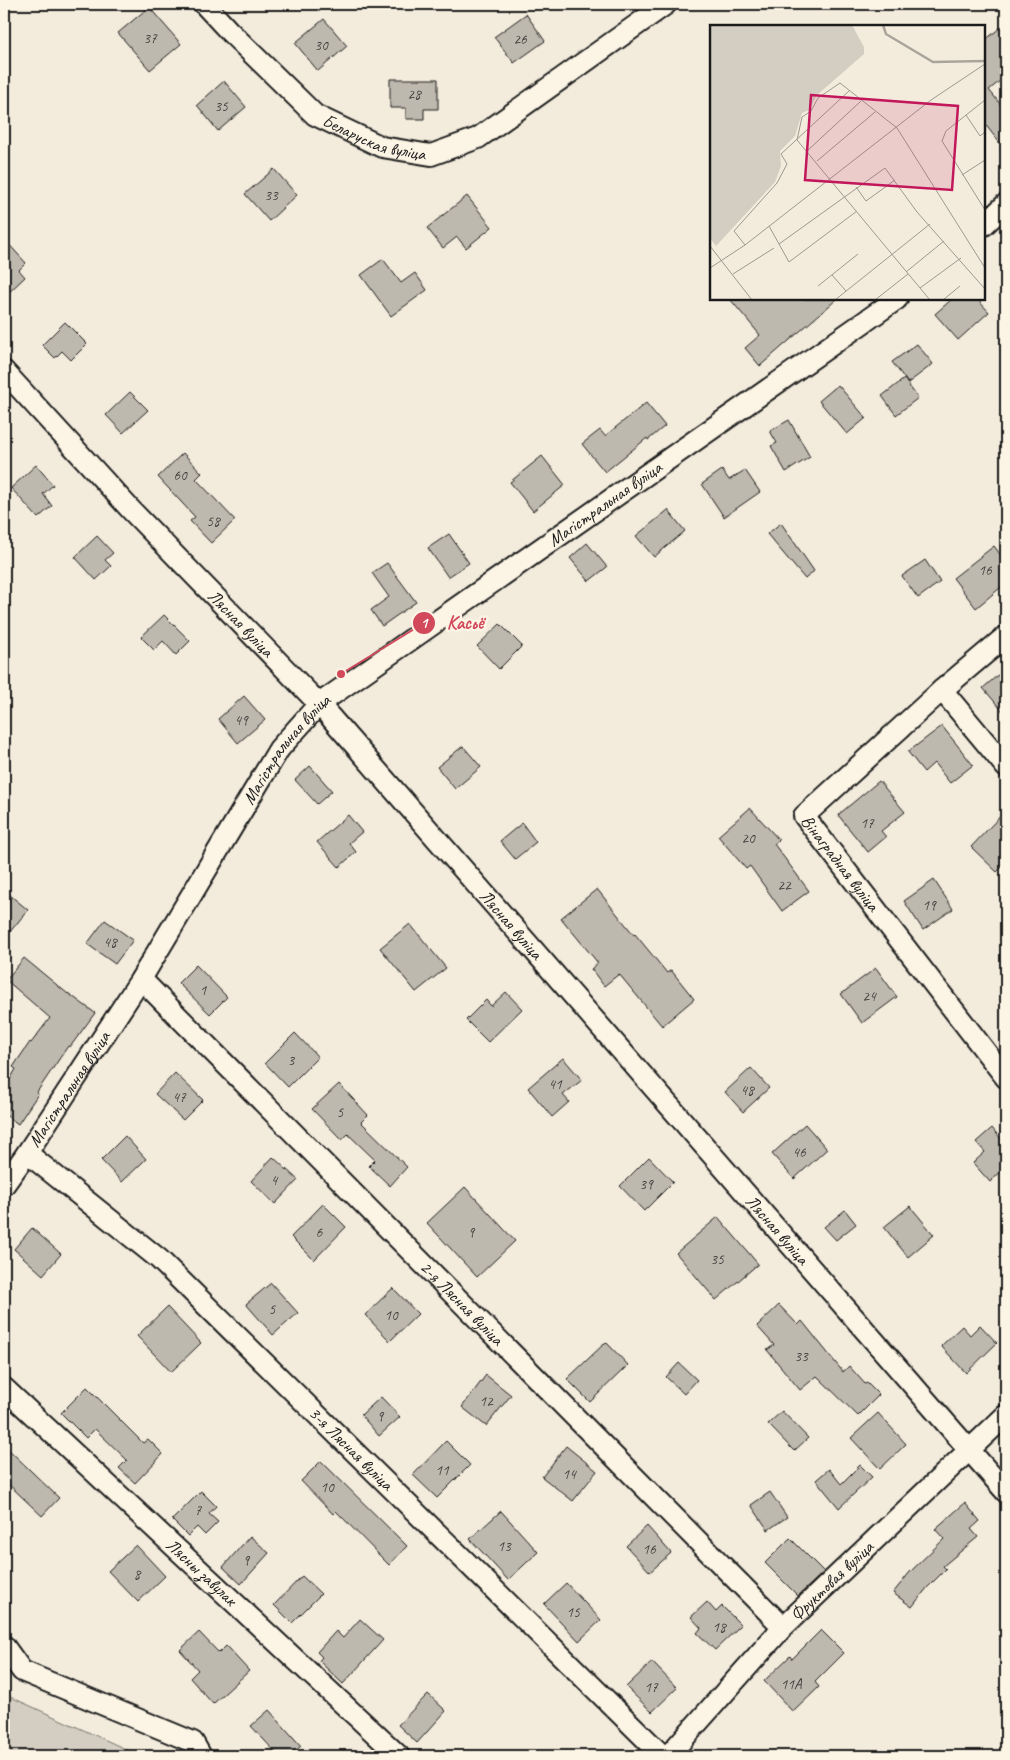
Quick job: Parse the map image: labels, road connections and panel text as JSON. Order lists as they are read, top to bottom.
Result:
{
  "streets": {
    "street": [
      "Беларуская вуліца",
      "Магістральная вуліца",
      "Лясная вуліца",
      "Вінаградная вуліца",
      "2-я Лясная вуліца",
      "3-я Лясная вуліца",
      "Лясны завулак",
      "Фруктовая вуліца"
    ]
  },
  "crossings": [
    ["Магістральная вуліца", "Лясная вуліца"],
    ["Магістральная вуліца", "2-я Лясная вуліца"],
    ["Магістральная вуліца", "3-я Лясная вуліца"],
    ["Лясная вуліца", "Фруктовая вуліца"],
    ["2-я Лясная вуліца", "Фруктовая вуліца"]
  ],
  "places": ["Касьё"],
  "house_numbers": [
    "37",
    "26",
    "30",
    "28",
    "35",
    "33",
    "60",
    "58",
    "16",
    "49",
    "17",
    "20",
    "22",
    "19",
    "48",
    "1",
    "24",
    "3",
    "41",
    "48",
    "47",
    "5",
    "46",
    "4",
    "39",
    "6",
    "9",
    "35",
    "5",
    "10",
    "33",
    "12",
    "9",
    "11",
    "14",
    "10",
    "7",
    "13",
    "16",
    "9",
    "8",
    "15",
    "18",
    "11А",
    "17"
  ]
}
